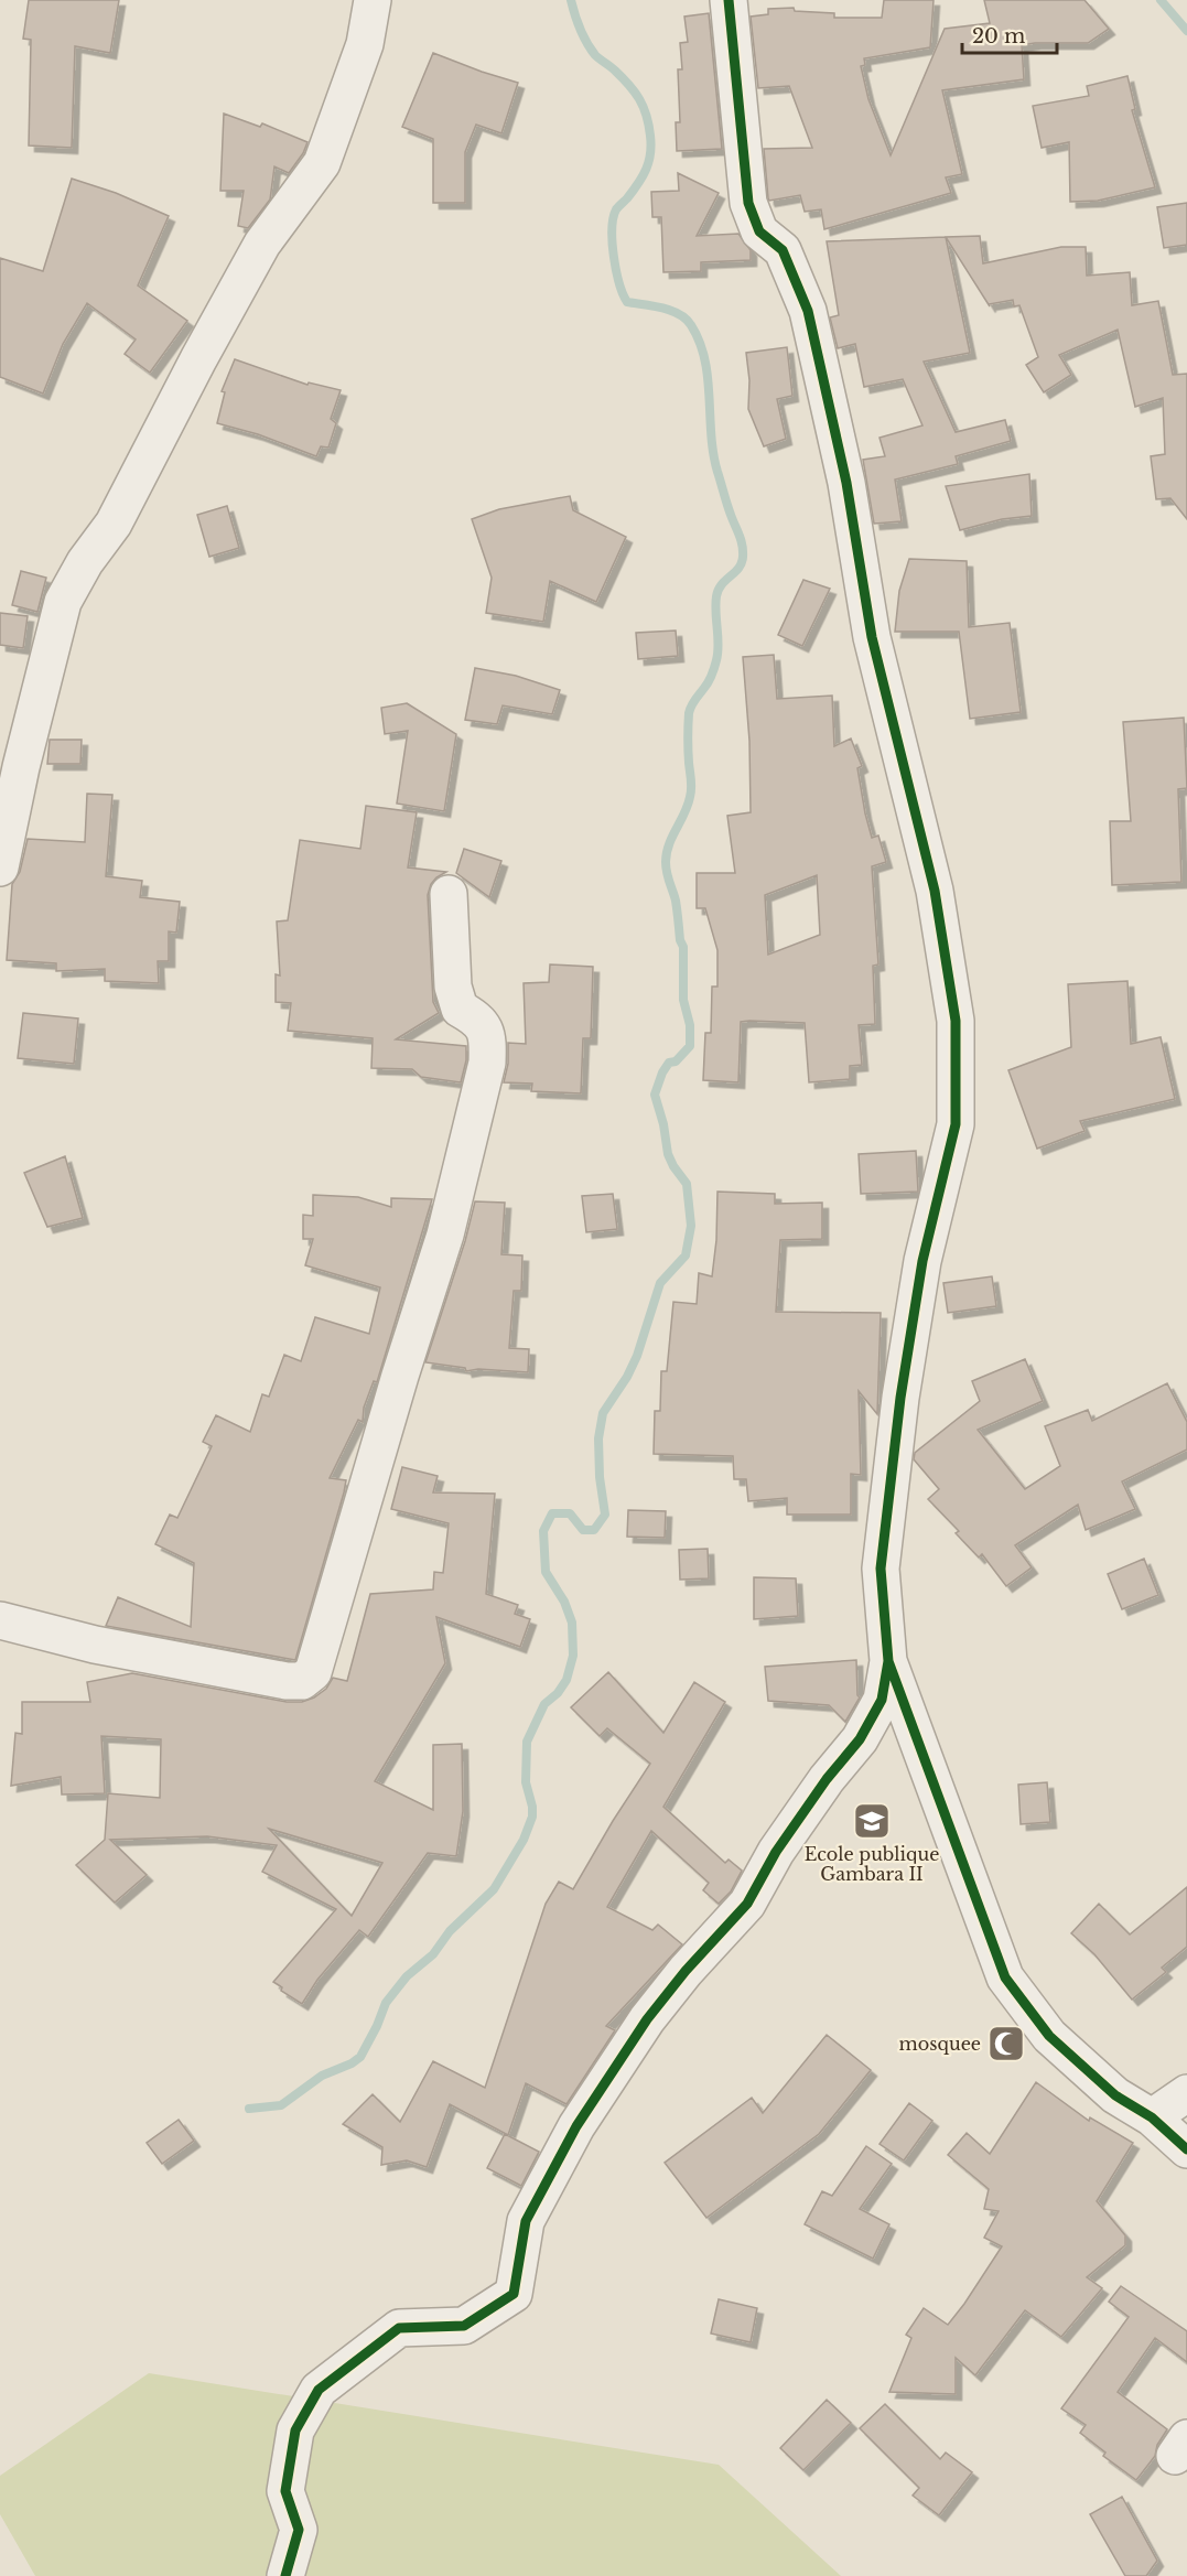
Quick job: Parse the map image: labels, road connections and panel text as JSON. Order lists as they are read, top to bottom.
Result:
{
  "places": {
    "school or university": ["Ecole publique Gambara II"],
    "mosque": ["mosquee"]
  },
  "scale_bar": "20 m"
}
